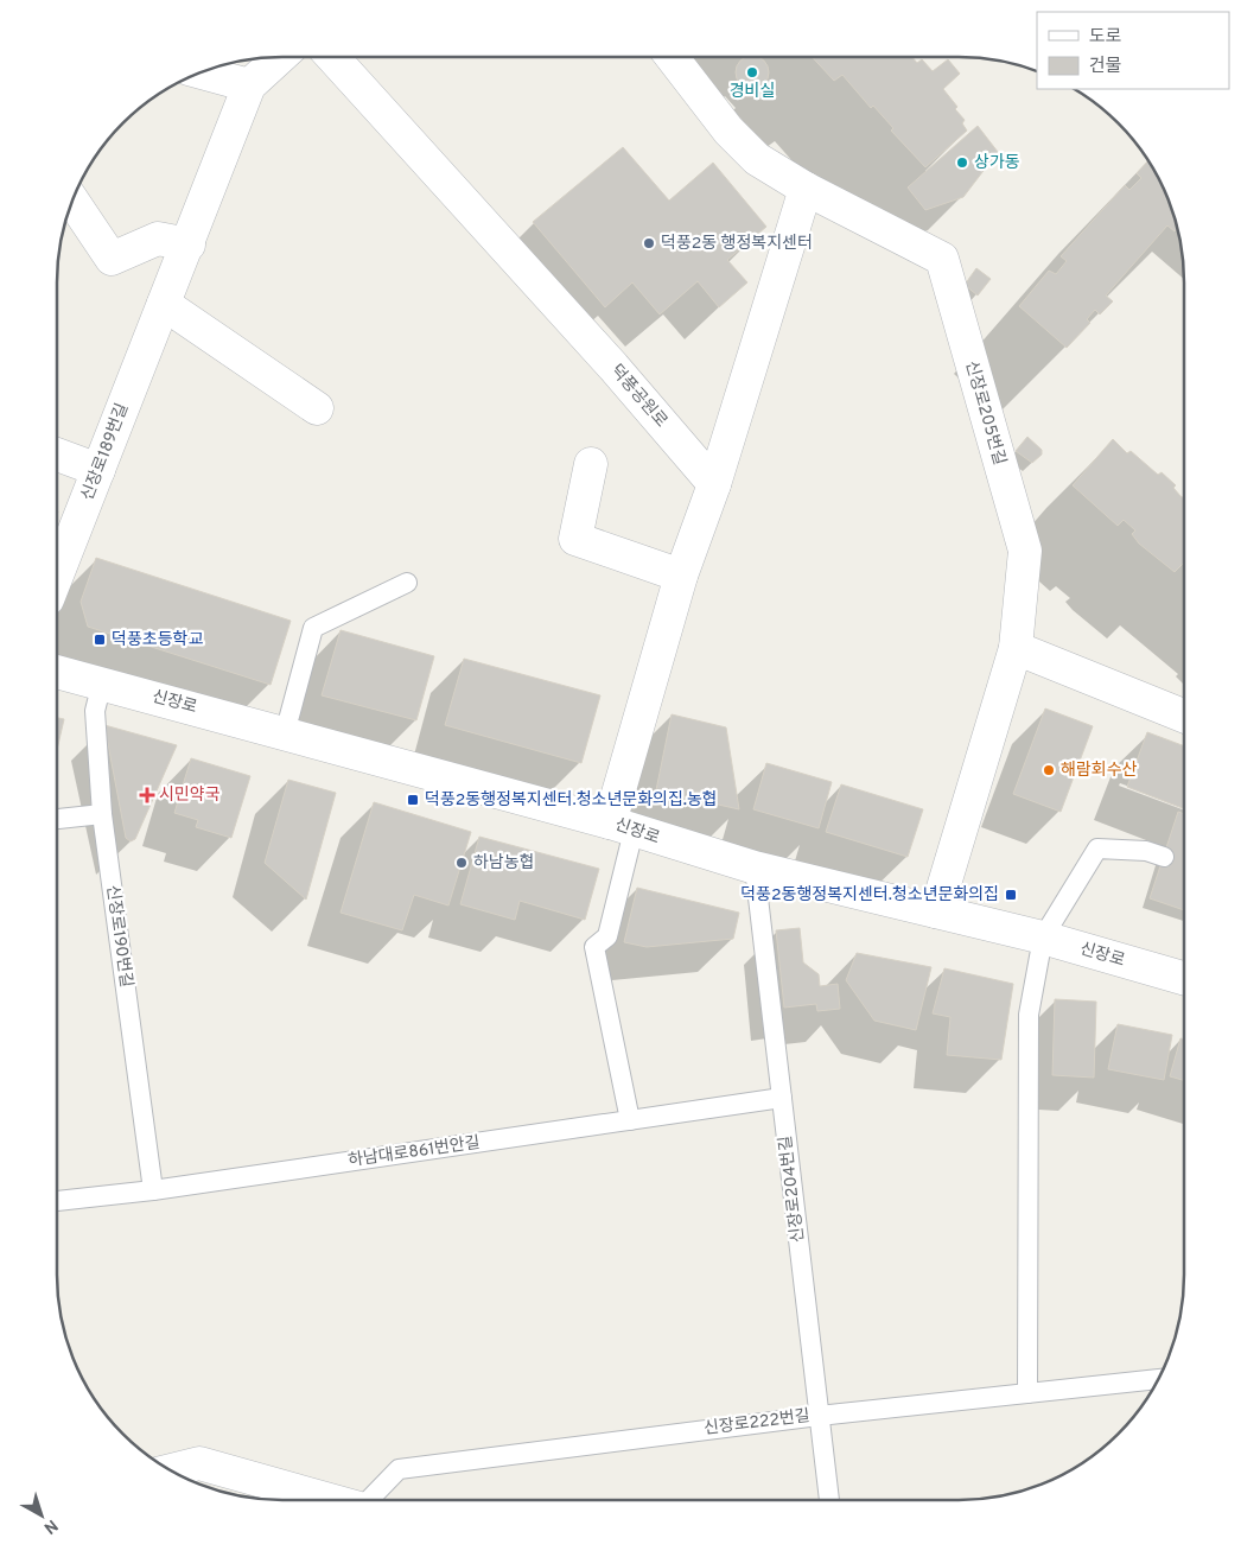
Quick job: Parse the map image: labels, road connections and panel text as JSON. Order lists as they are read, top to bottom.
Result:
{
  "streets": {
    "street": [
      "덕풍공원로",
      "신장로205번길",
      "신장로189번길",
      "신장로"
    ],
    "lane": [
      "신장로190번길",
      "하남대로861번안길",
      "신장로204번길",
      "신장로222번길"
    ]
  },
  "crossings": [
    ["신장로205번길", "신장로"],
    ["신장로", "신장로190번길"],
    ["신장로", "신장로204번길"],
    ["신장로190번길", "하남대로861번안길"],
    ["하남대로861번안길", "신장로204번길"],
    ["신장로204번길", "신장로222번길"]
  ],
  "places": {
    "other": [
      "경비실",
      "상가동",
      "덕풍2동 행정복지센터",
      "해람회수산",
      "하남농협"
    ],
    "transit": ["덕풍초등학교", "덕풍2동행정복지센터.청소년문화의집.농협", "덕풍2동행정복지센터.청소년문화의집"],
    "health": ["시민약국"]
  },
  "legend": ["도로", "건물"],
  "north": "bottom right"
}
